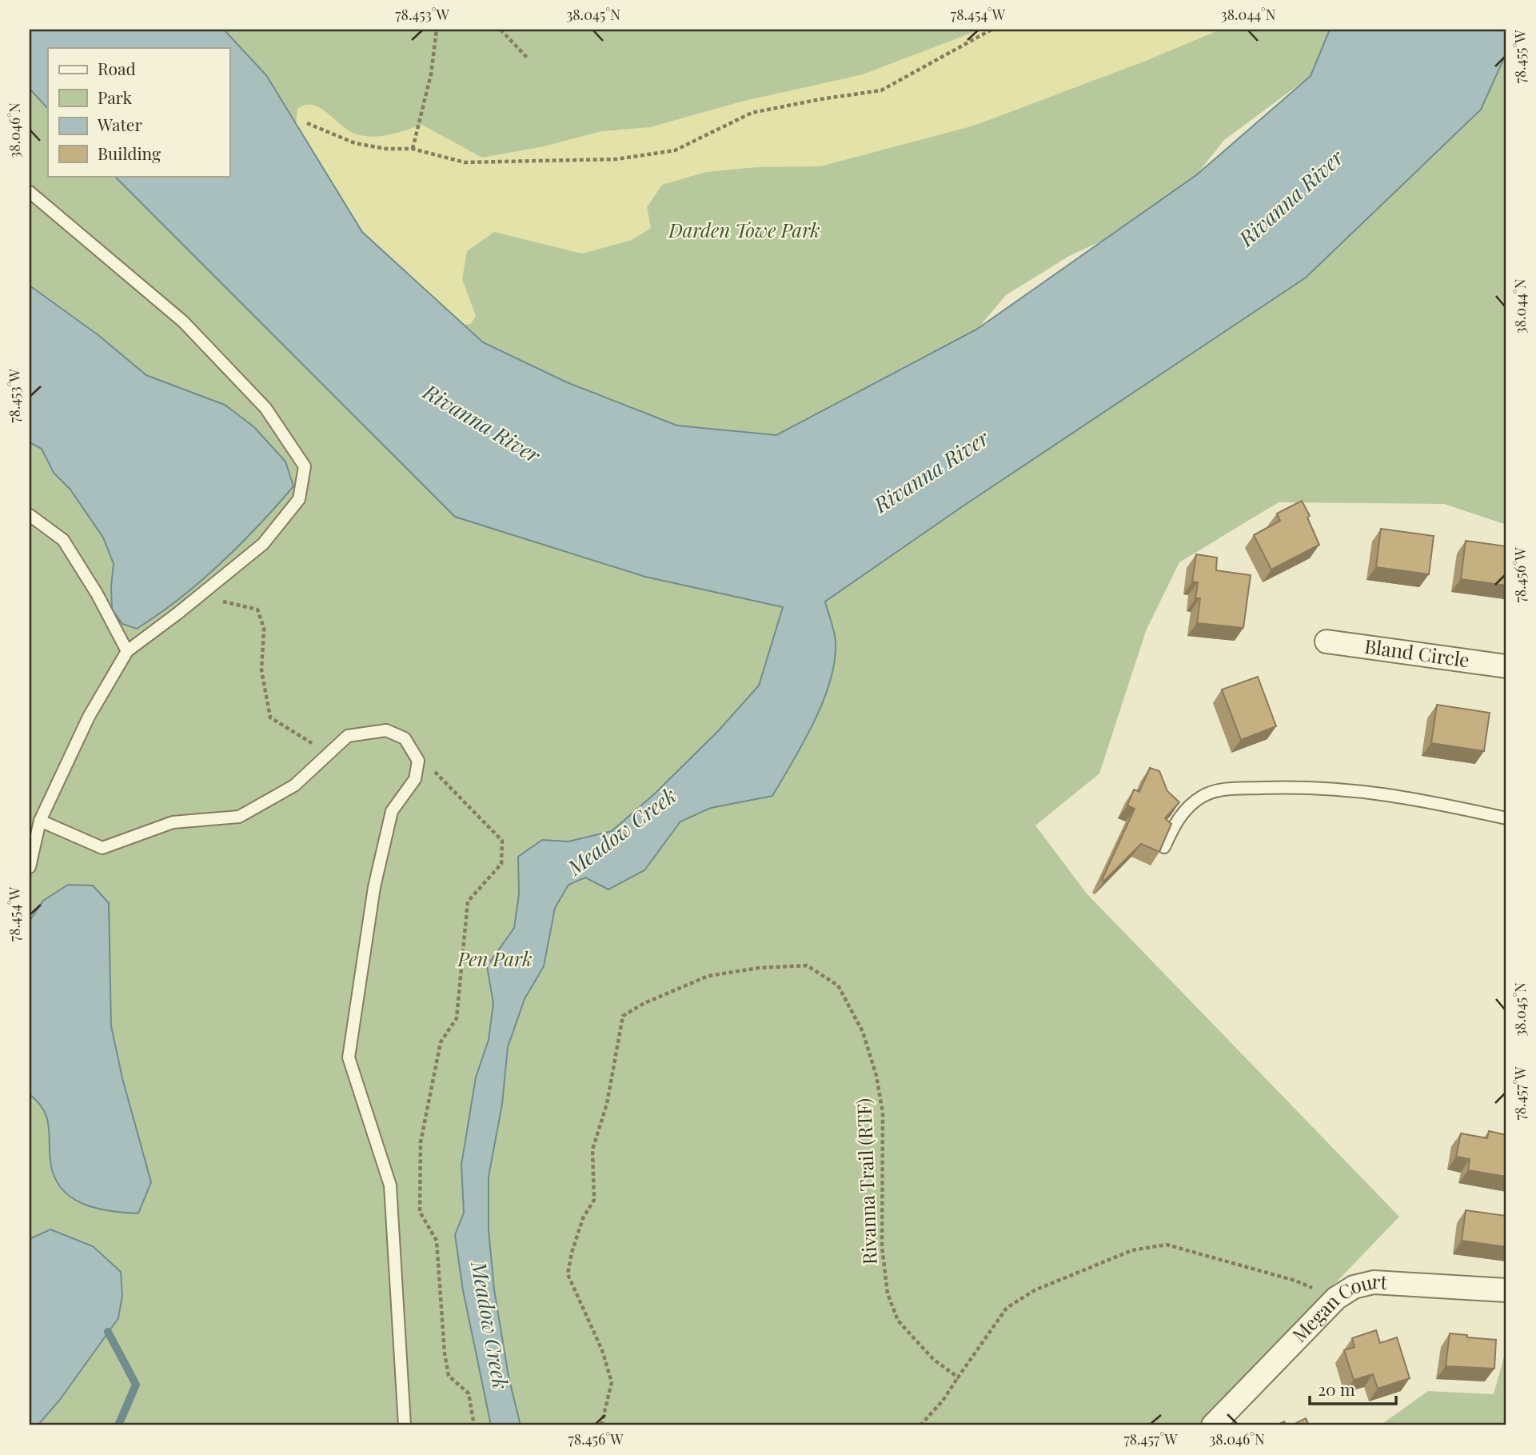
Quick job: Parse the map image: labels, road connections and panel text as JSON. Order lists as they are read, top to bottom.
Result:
{
  "streets": {
    "street": ["Bland Circle", "Megan Court"],
    "path": ["Rivanna Trail (RTF)"]
  },
  "water": ["Rivanna River", "Meadow Creek"],
  "parks": ["Darden Towe Park", "Pen Park"],
  "legend": [
    "Road",
    "Park",
    "Water",
    "Building"
  ],
  "scale_bar": "20 m",
  "coordinates": [
    "78.453°W",
    "38.045°N",
    "78.454°W",
    "38.044°N",
    "78.455°W",
    "38.046°N",
    "78.456°W",
    "78.457°W"
  ]
}
